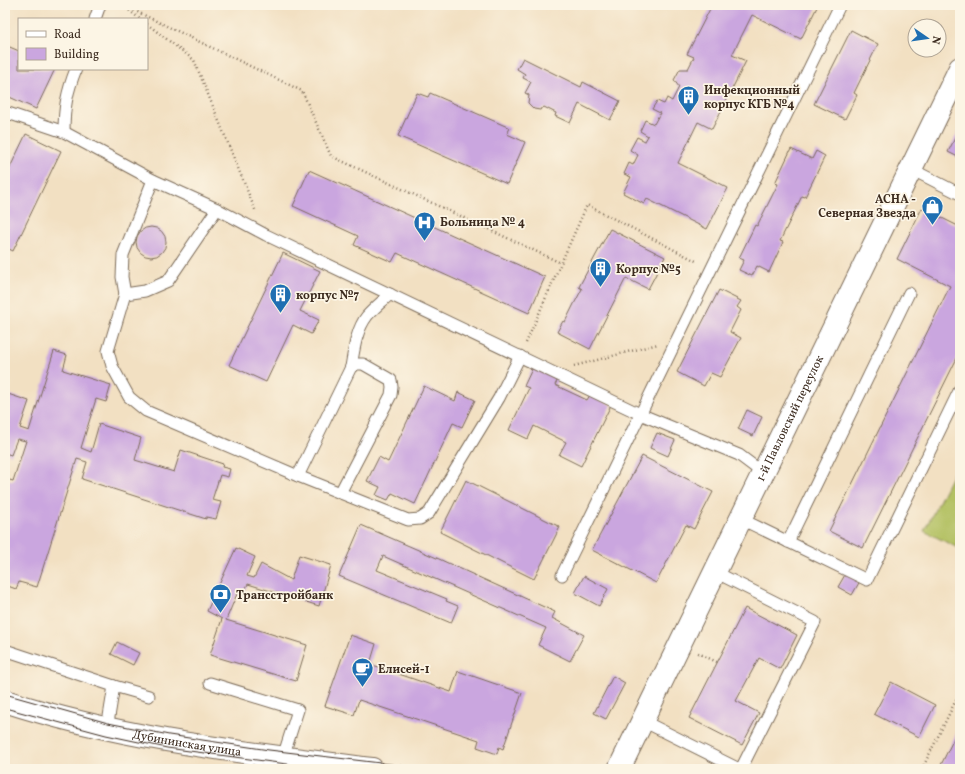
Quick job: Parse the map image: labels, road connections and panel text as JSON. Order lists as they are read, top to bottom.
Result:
{
  "streets": {
    "street": ["1-й Павловский переулок", "Дубининская улица"]
  },
  "places": {
    "building": ["Инфекционный корпус КГБ №4", "Корпус №5", "корпус №7"],
    "shop": ["АСНА - Северная Звезда"],
    "hospital": ["Больница № 4"],
    "bank": ["Трансстройбанк"],
    "cafe": ["Елисей-1"]
  },
  "legend": ["Road", "Building"],
  "north": "right"
}
